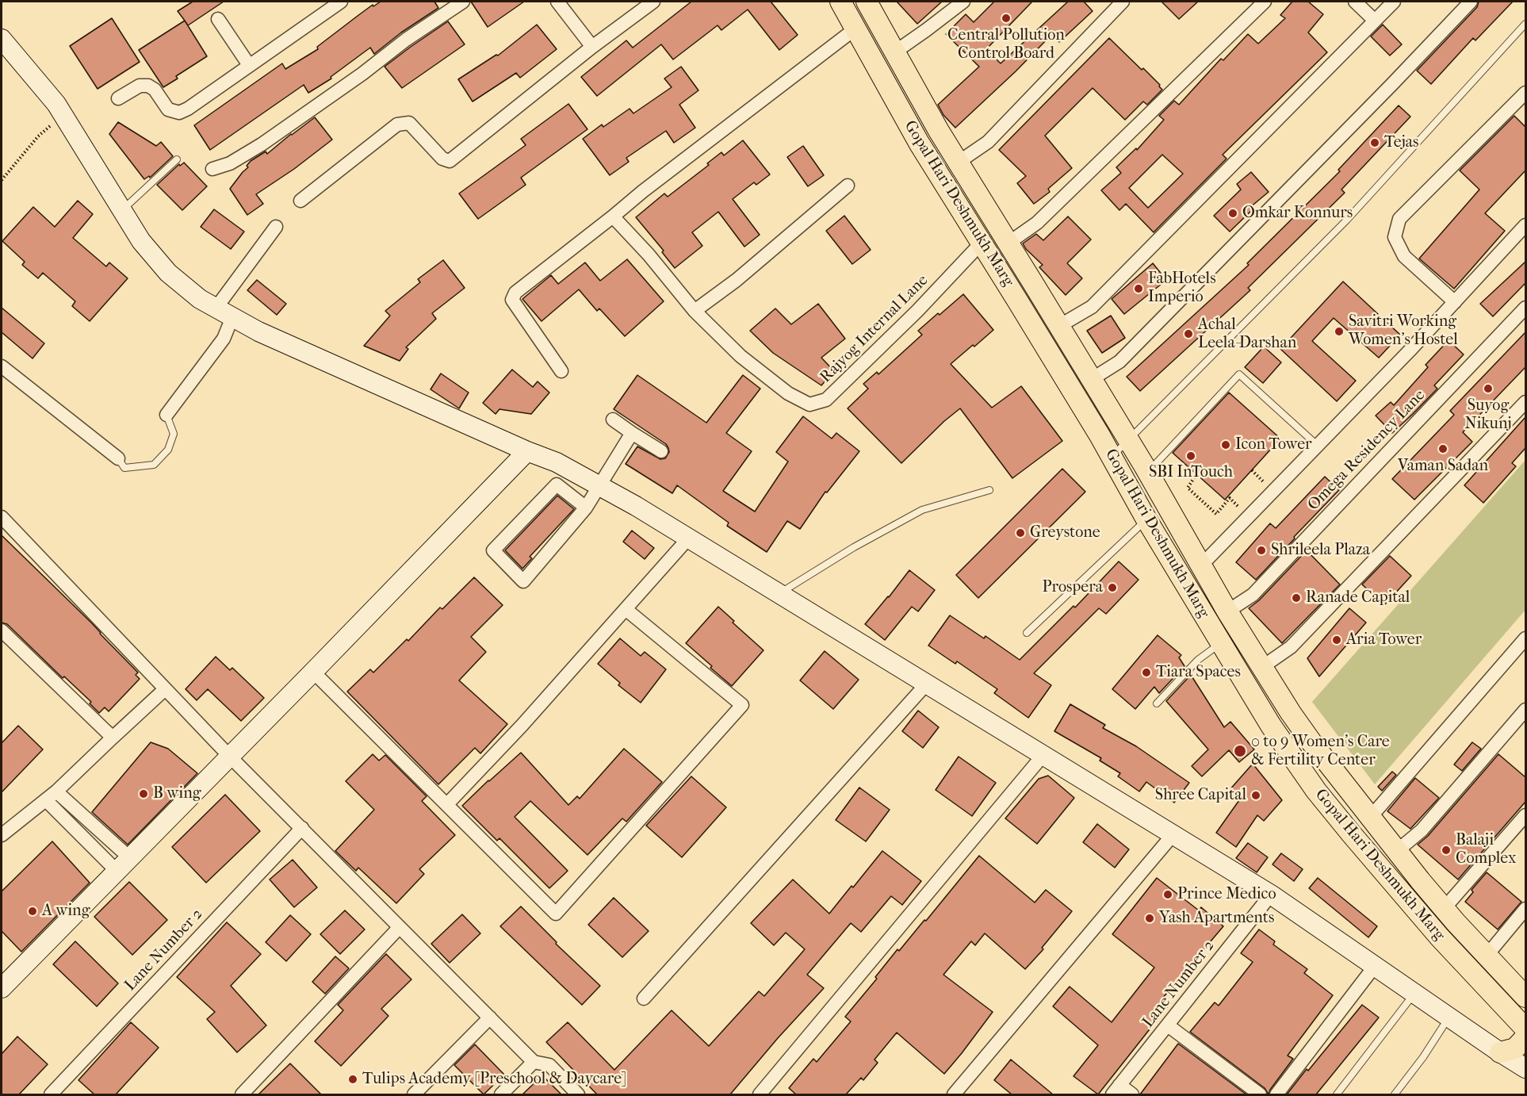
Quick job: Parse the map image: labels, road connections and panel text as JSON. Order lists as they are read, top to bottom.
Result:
{
  "streets": {
    "main road": ["Gopal Hari Deshmukh Marg"],
    "street": ["Rajyog Internal Lane", "Omega Residency Lane", "Lane Number 2"]
  },
  "crossings": [
    ["Gopal Hari Deshmukh Marg", "Rajyog Internal Lane"],
    ["Gopal Hari Deshmukh Marg", "Omega Residency Lane"]
  ],
  "places": [
    "Central Pollution Control Board",
    "Tejas",
    "Omkar Konnurs",
    "FabHotels Imperio",
    "Savitri Working Women's Hostel",
    "Achal Leela-Darshan",
    "Suyog Nikunj",
    "Icon Tower",
    "Vaman Sadan",
    "SBI InTouch",
    "Greystone",
    "Shrileela Plaza",
    "Prospera",
    "Ranade Capital",
    "Aria Tower",
    "Tiara Spaces",
    "0 to 9 Women’s Care & Fertility Center",
    "B wing",
    "Shree Capital",
    "Balaji Complex",
    "Prince Medico",
    "A wing",
    "Yash Apartments",
    "Tulips Academy [Preschool & Daycare]"
  ]
}
